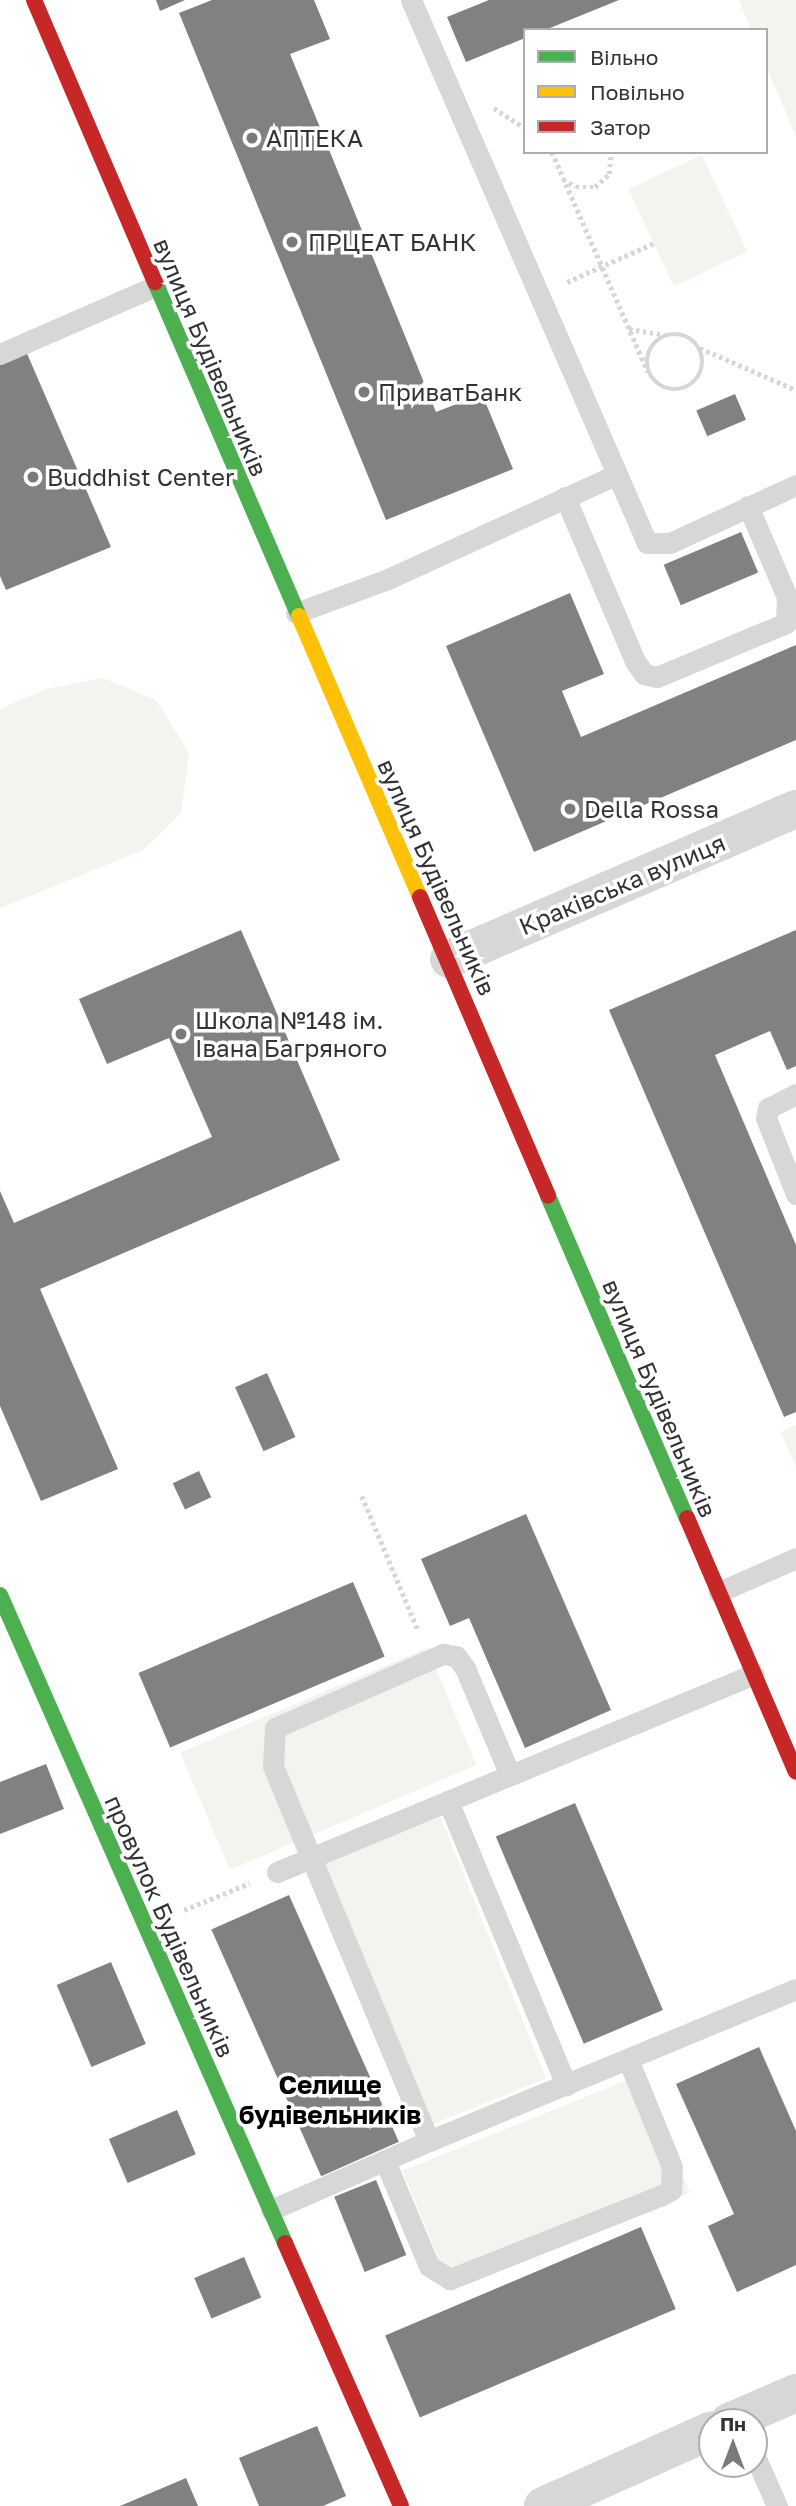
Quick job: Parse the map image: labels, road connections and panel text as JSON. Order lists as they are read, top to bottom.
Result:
{
  "streets": {
    "main road": ["вулиця Будівельників", "провулок Будівельників"],
    "street": ["Краківська вулиця"]
  },
  "crossings": [
    ["вулиця Будівельників", "Краківська вулиця"]
  ],
  "districts": ["Селище будівельників"],
  "places": [
    "АПТЕКА",
    "ПРЦЕАТ БАНК",
    "ПриватБанк",
    "Buddhist Center",
    "Della Rossa",
    "Школа №148 ім. Івана Багряного"
  ],
  "legend": ["Вільно", "Повільно", "Затор"],
  "north": "top"
}
